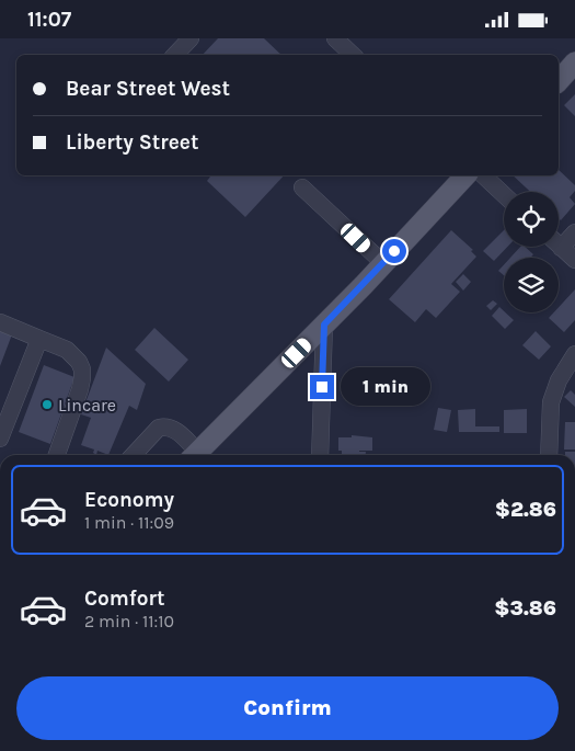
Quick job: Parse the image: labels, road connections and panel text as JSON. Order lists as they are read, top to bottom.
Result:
{
  "places": ["Lincare"],
  "page": {
    "status": "11:07",
    "banner": ["Bear Street West", "Liberty Street"],
    "bubble": "1 min",
    "list": [
      {
        "name": "Economy",
        "note": "1 min · 11:09",
        "value": "$2.86"
      },
      {
        "name": "Comfort",
        "note": "2 min · 11:10",
        "value": "$3.86"
      }
    ],
    "buttons": "Confirm"
  }
}
